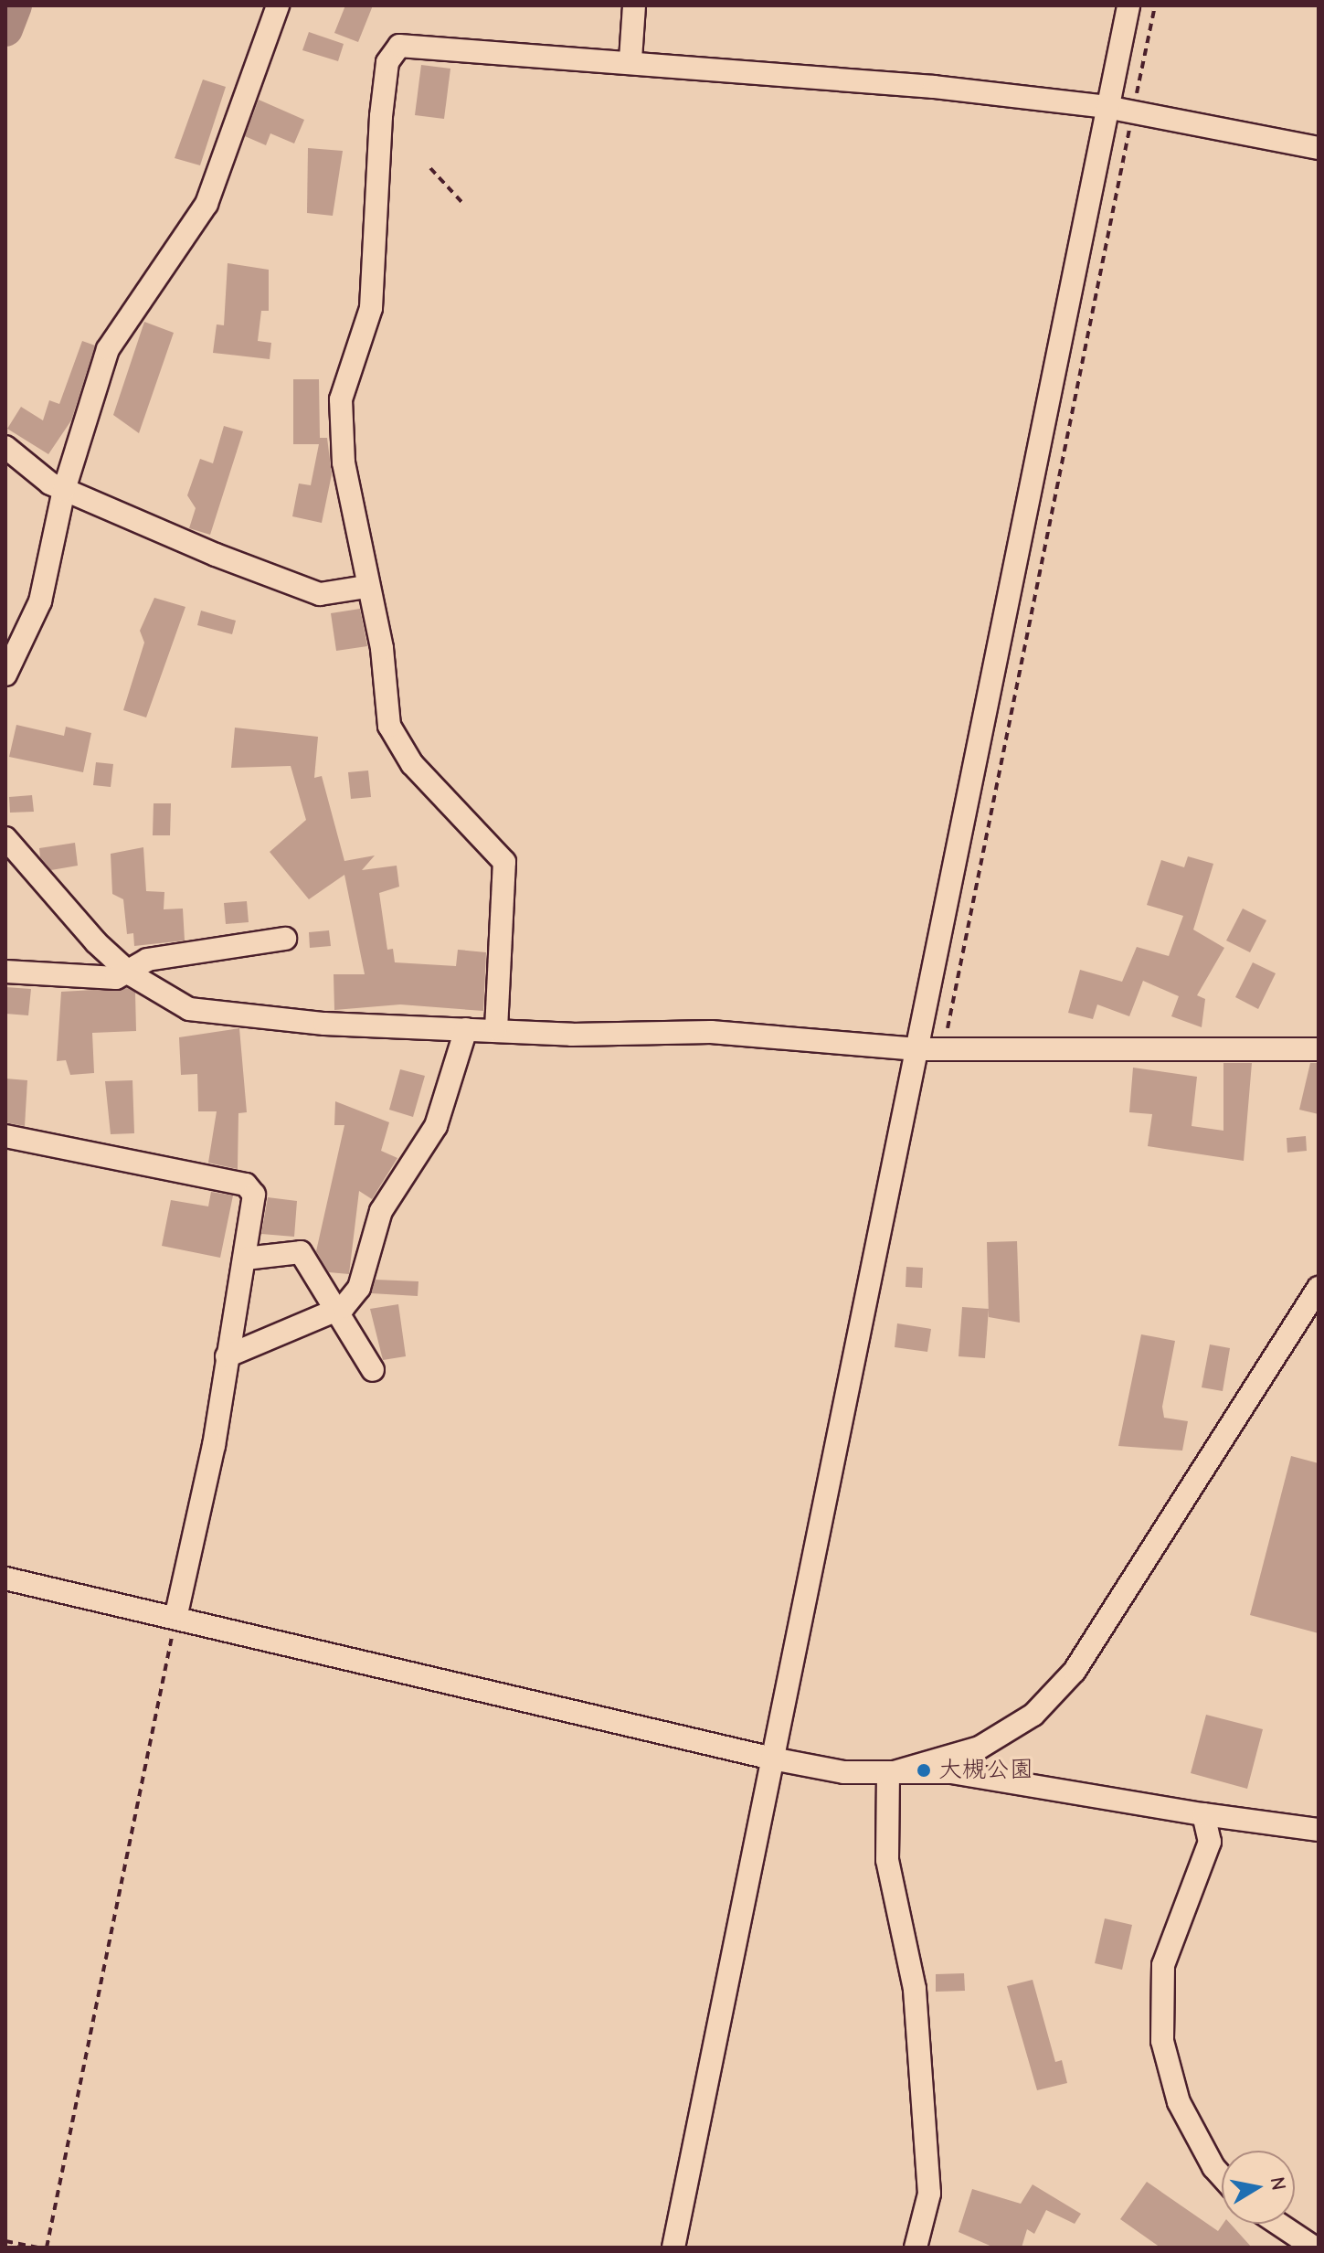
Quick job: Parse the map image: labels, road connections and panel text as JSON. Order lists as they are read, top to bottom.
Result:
{
  "places": ["大槻公園"],
  "north": "right"
}
